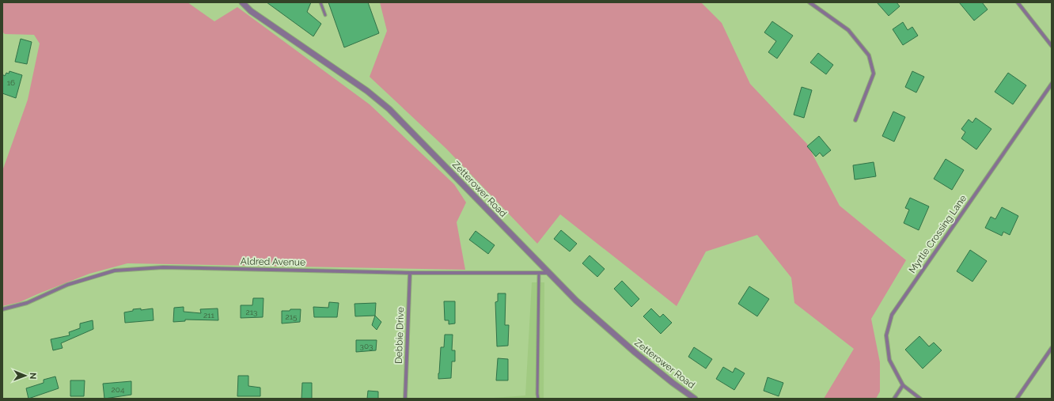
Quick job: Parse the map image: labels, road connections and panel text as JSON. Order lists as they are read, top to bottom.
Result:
{
  "streets": {
    "street": [
      "Zetterower Road",
      "Myrtle Crossing Lane",
      "Aldred Avenue",
      "Debbie Drive"
    ]
  },
  "crossings": [
    ["Zetterower Road", "Aldred Avenue"],
    ["Aldred Avenue", "Debbie Drive"]
  ],
  "house_numbers": [
    "16",
    "213",
    "211",
    "215",
    "303",
    "204"
  ],
  "north": "right"
}
